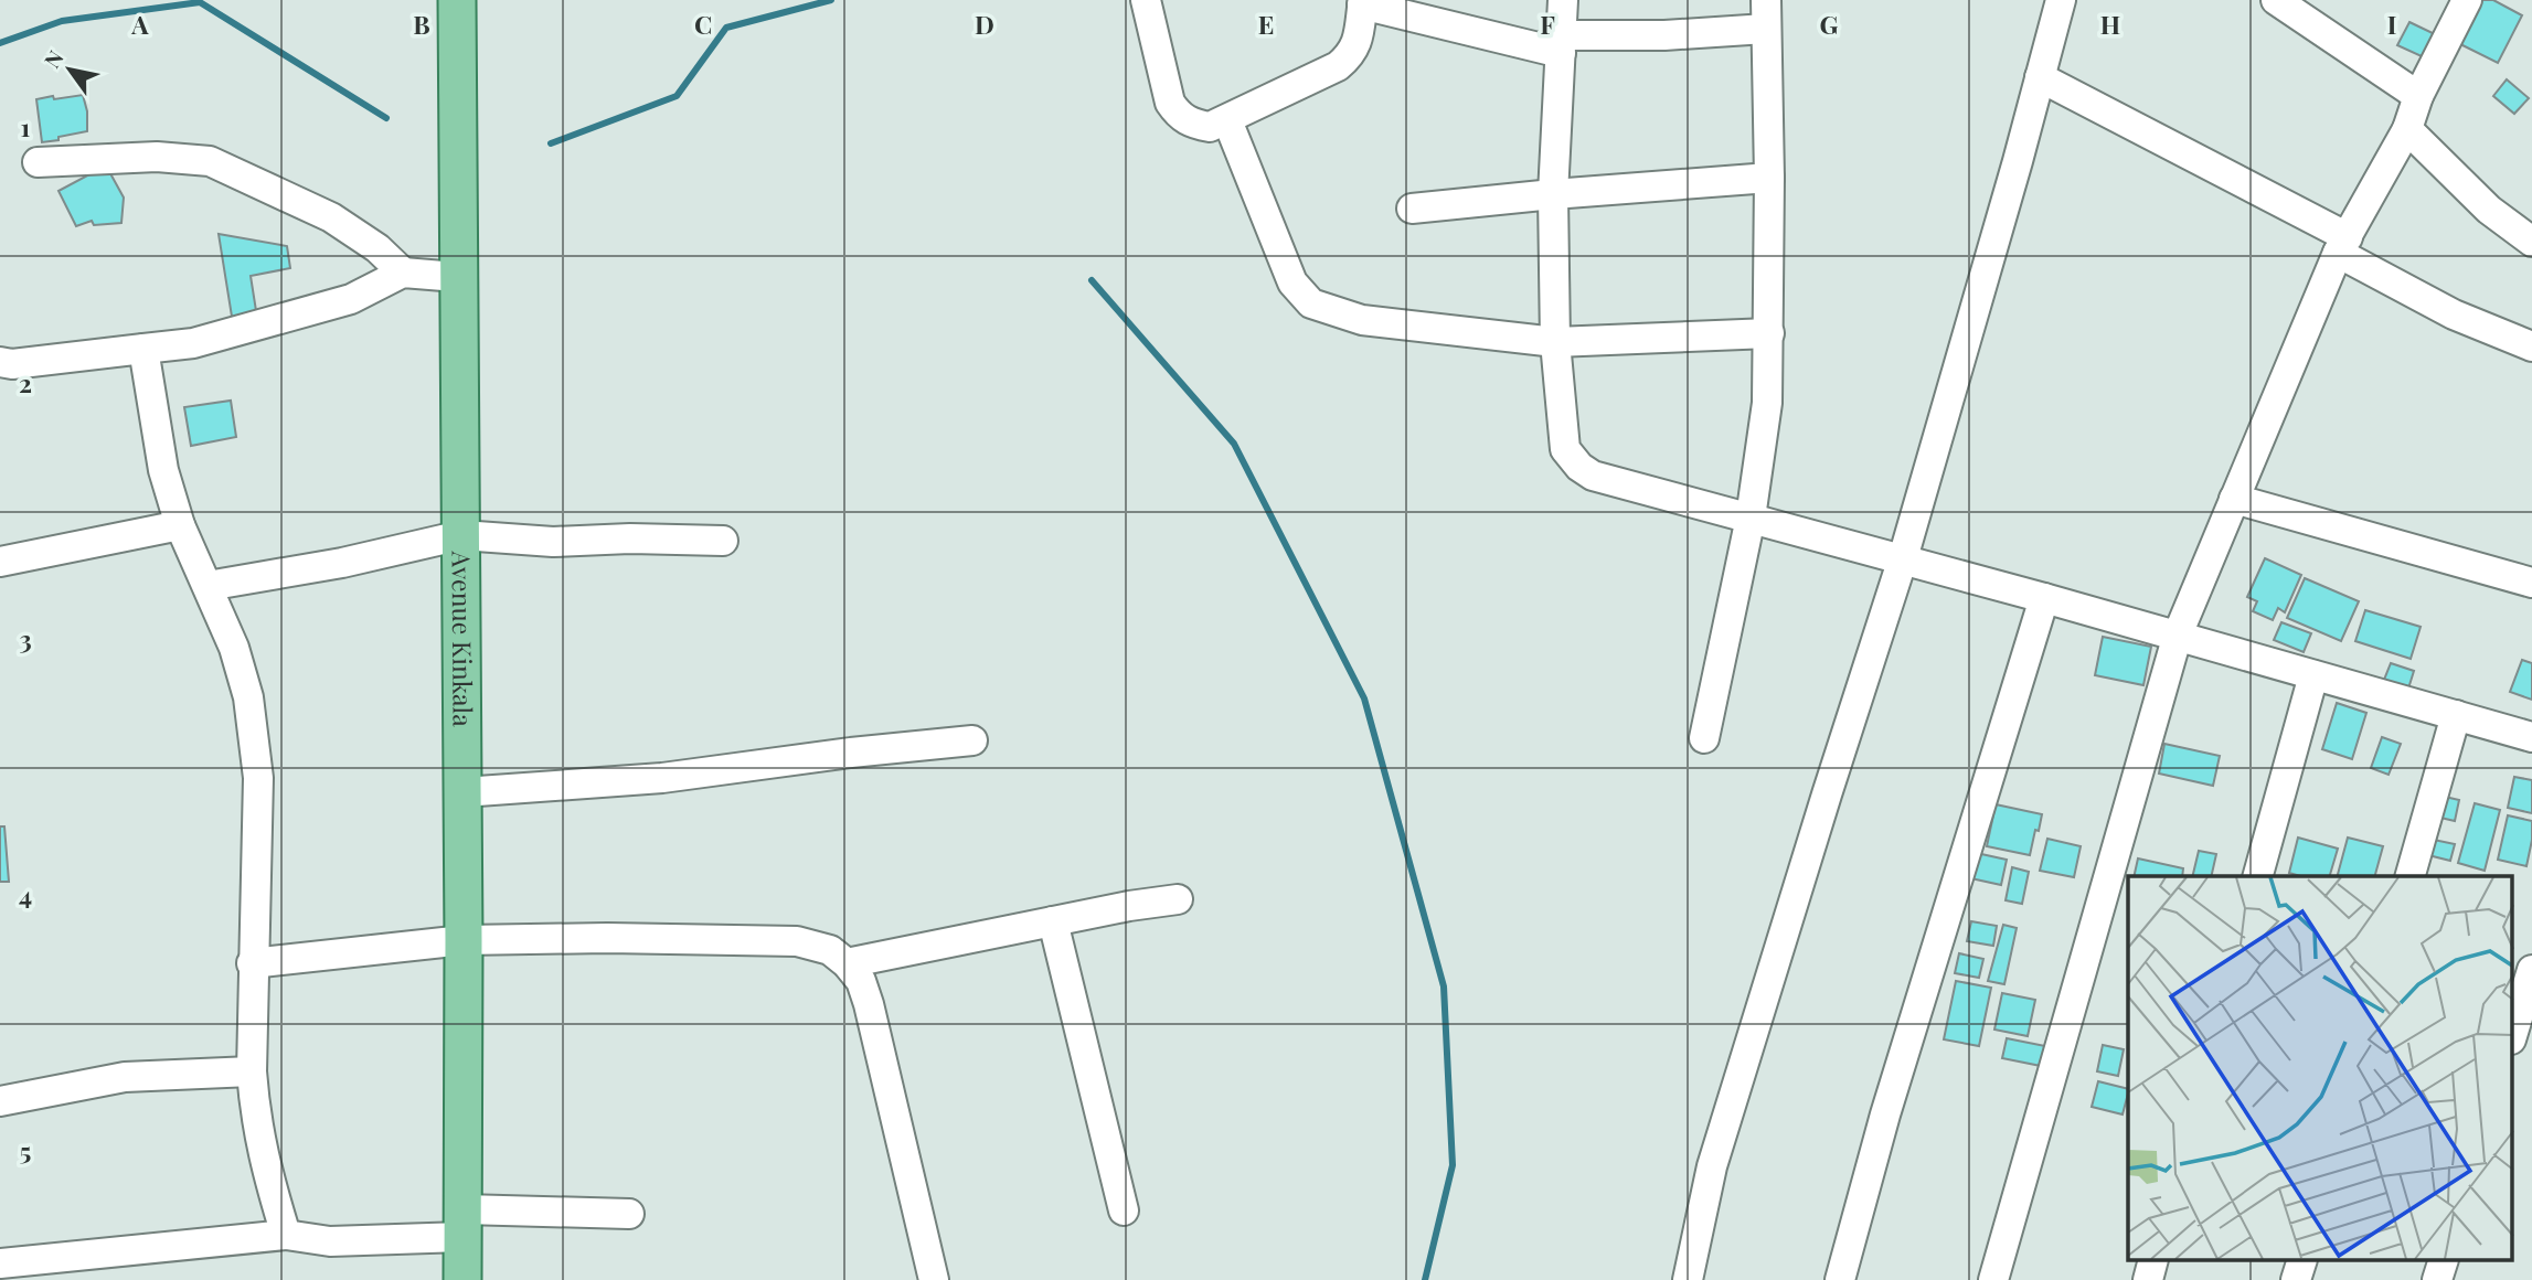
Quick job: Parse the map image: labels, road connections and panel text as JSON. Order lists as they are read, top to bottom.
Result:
{
  "streets": {
    "main road": ["Avenue Kinkala"]
  },
  "north": "top left",
  "grid": {
    "columns": [
      "A",
      "B",
      "C",
      "D",
      "E",
      "F",
      "G",
      "H",
      "I"
    ],
    "rows": [
      "1",
      "2",
      "3",
      "4",
      "5"
    ]
  }
}
